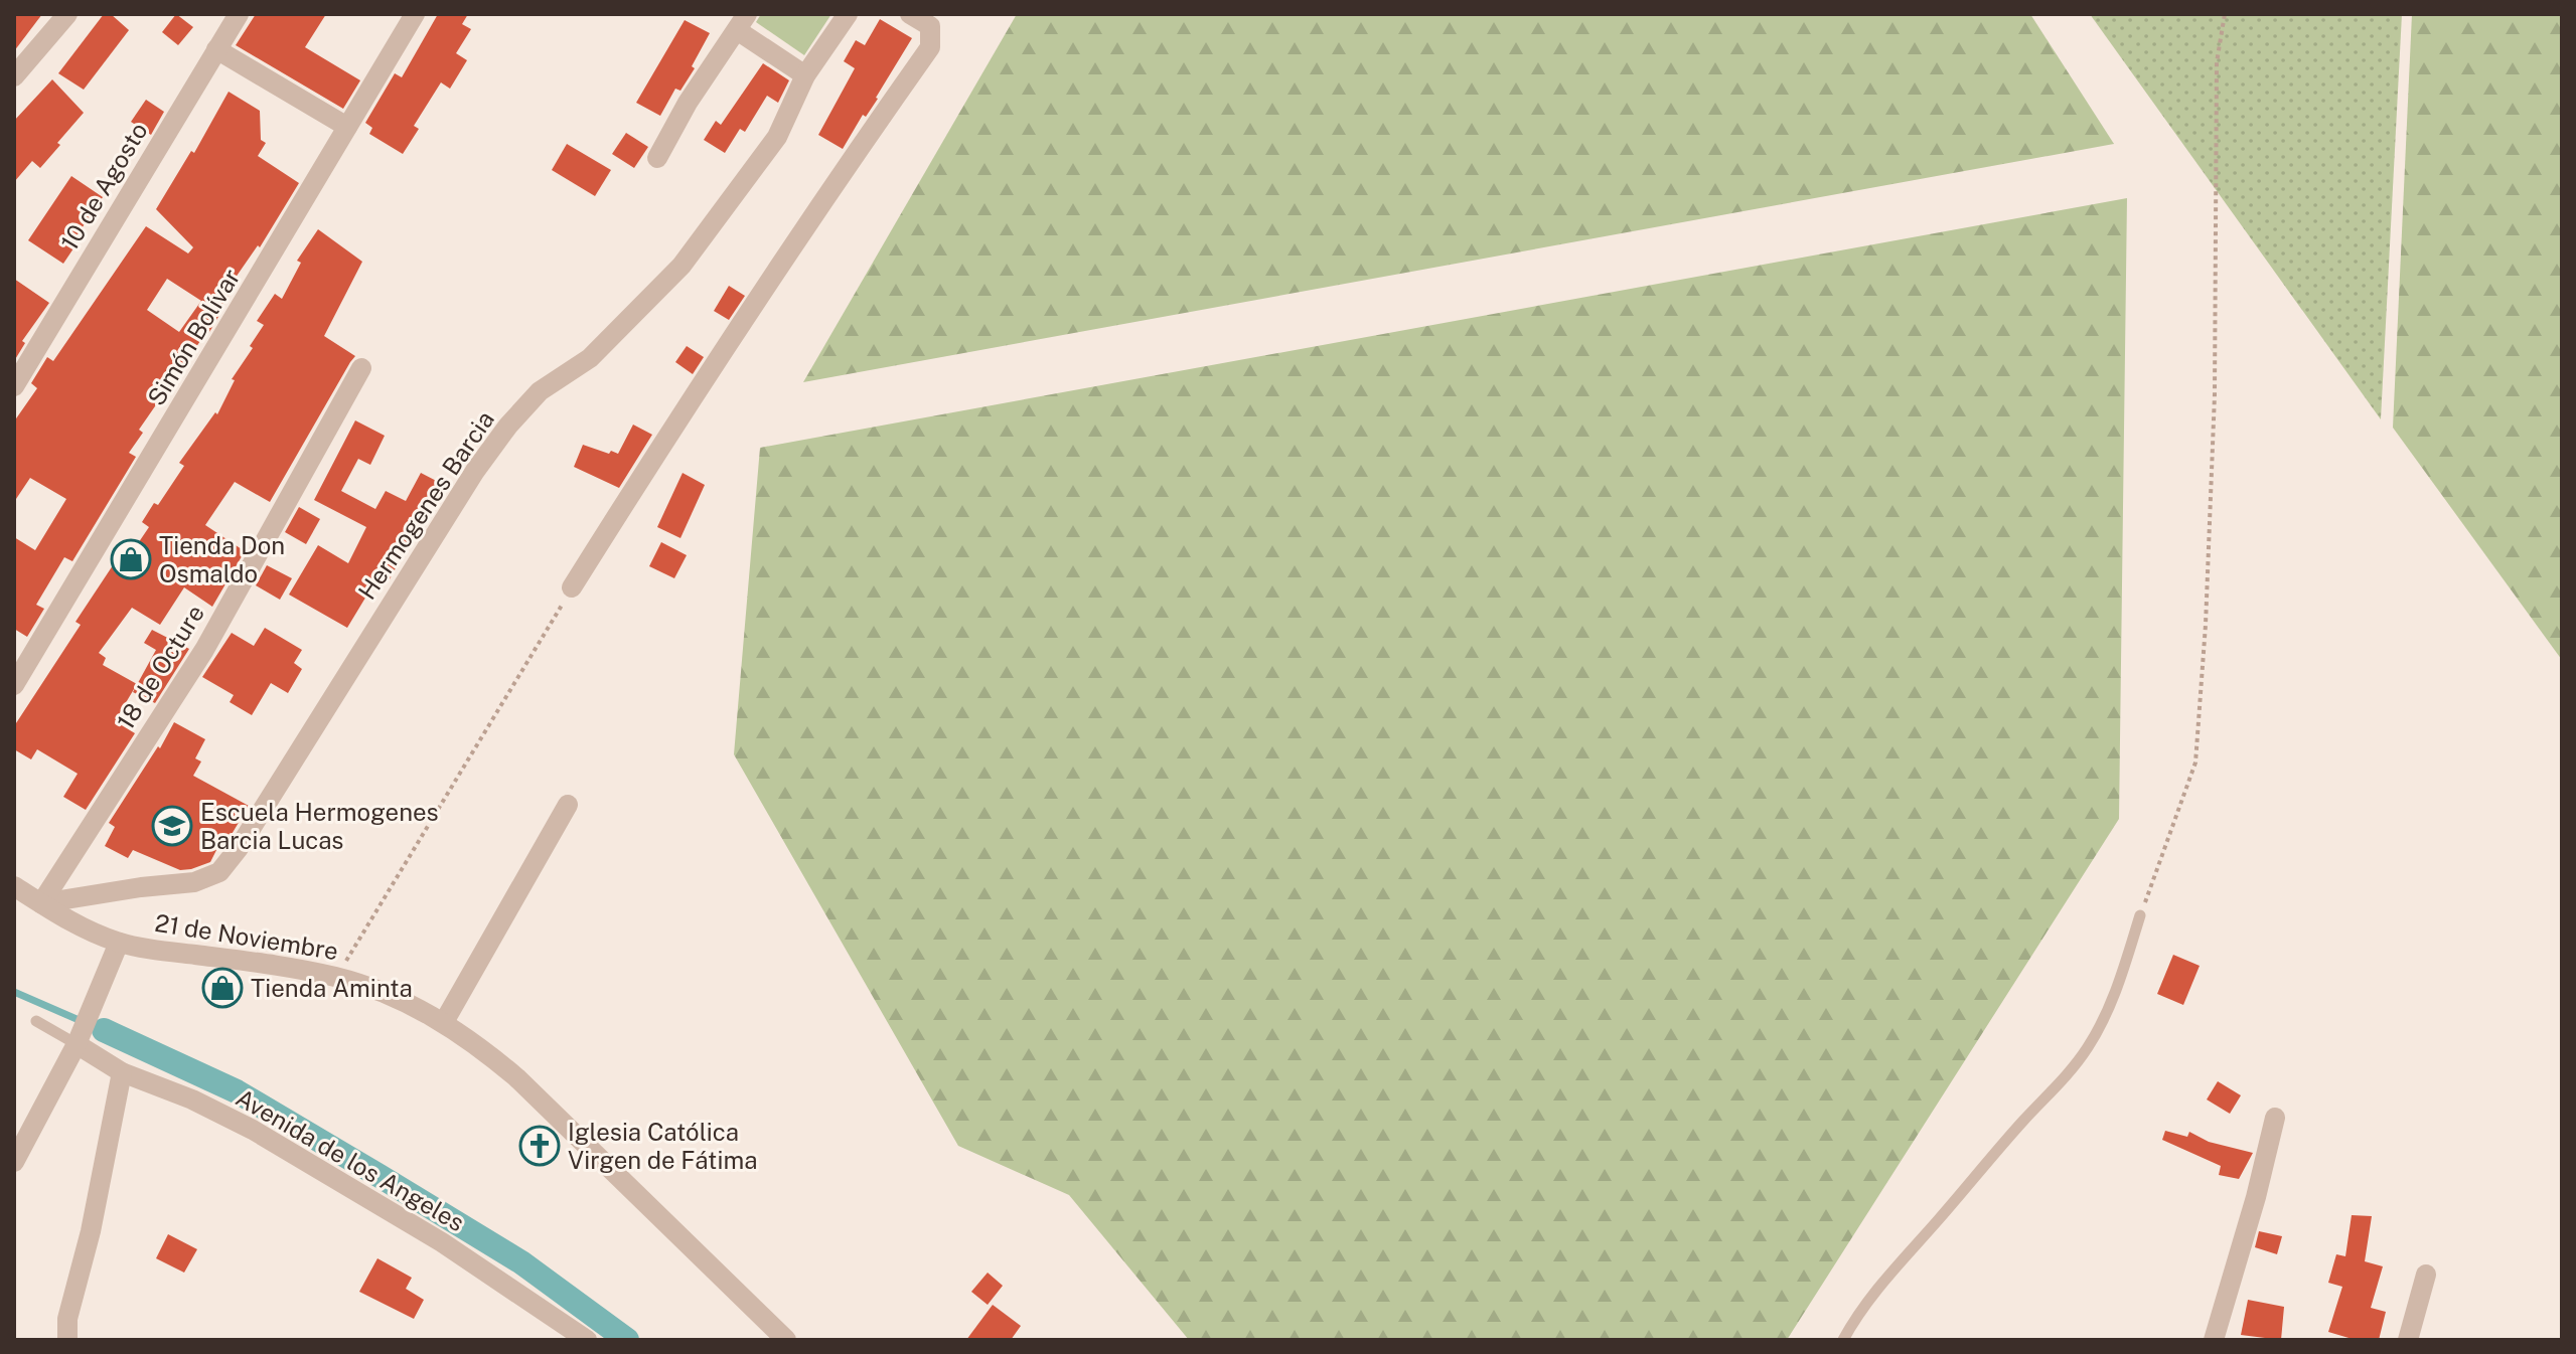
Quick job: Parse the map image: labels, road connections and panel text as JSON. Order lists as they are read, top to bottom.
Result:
{
  "streets": {
    "street": [
      "10 de Agosto",
      "Simón Bolívar",
      "Hermogenes Barcia",
      "18 de Octure",
      "21 de Noviembre",
      "Avenida de los Angeles"
    ]
  },
  "crossings": [
    ["Hermogenes Barcia", "18 de Octure"],
    ["Hermogenes Barcia", "21 de Noviembre"],
    ["18 de Octure", "21 de Noviembre"]
  ],
  "places": {
    "shop": ["Tienda Don Osmaldo", "Tienda Aminta"],
    "school or university": ["Escuela Hermogenes Barcia Lucas"],
    "church": ["Iglesia Católica Virgen de Fátima"]
  }
}
